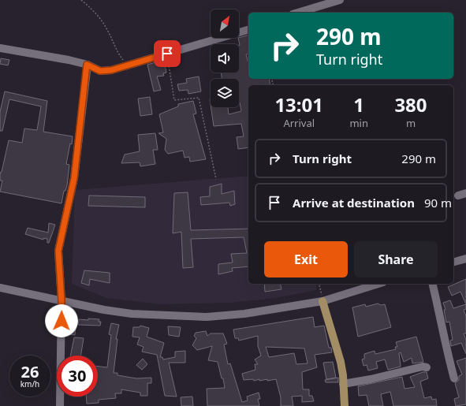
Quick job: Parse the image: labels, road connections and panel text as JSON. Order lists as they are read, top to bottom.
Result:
{
  "north": "top right",
  "page": {
    "turn": ["290 m", "Turn right"],
    "eta": [
      "13:01",
      "Arrival",
      "1",
      "min",
      "380",
      "m"
    ],
    "list": [
      {
        "name": "Turn right",
        "value": "290 m"
      },
      {
        "name": "Arrive at destination",
        "value": "90 m"
      }
    ],
    "buttons": ["Exit", "Share"],
    "speed": "26 km/h",
    "limit": "30"
  }
}
